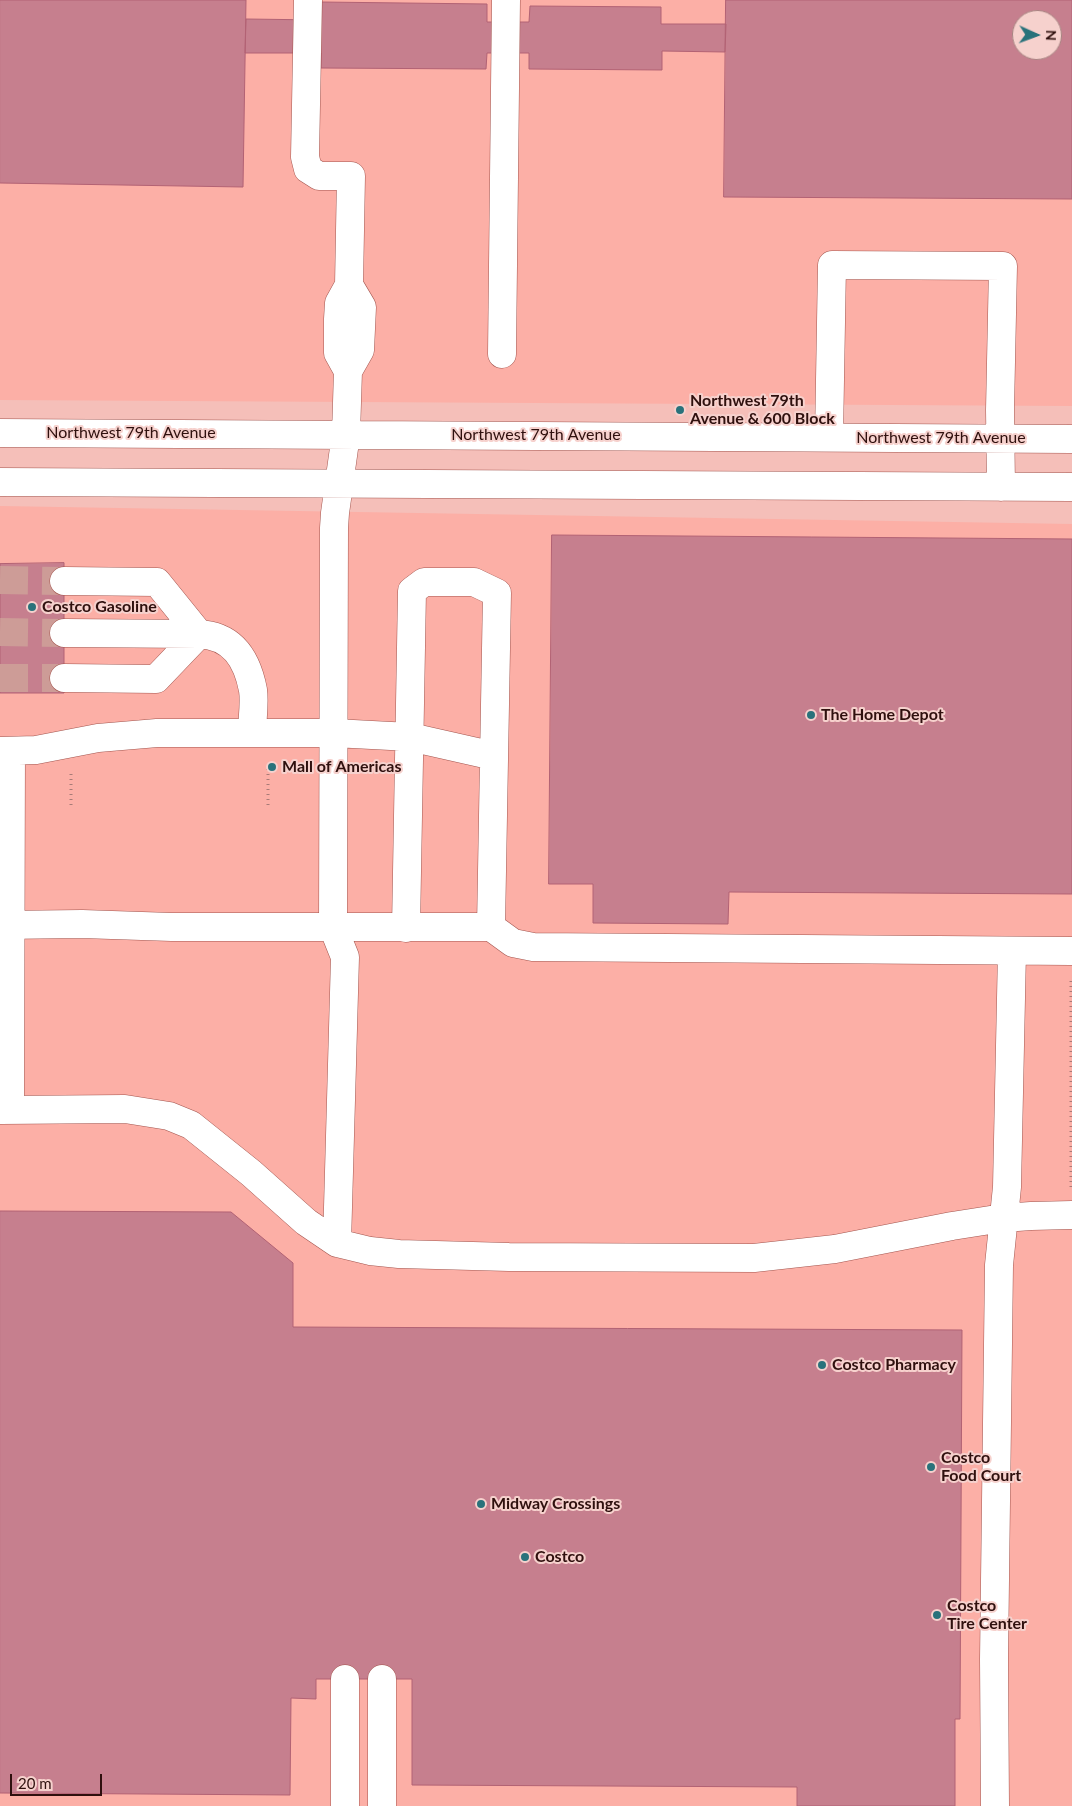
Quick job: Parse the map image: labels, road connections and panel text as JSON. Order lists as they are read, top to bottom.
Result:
{
  "streets": {
    "street": ["Northwest 79th Avenue"]
  },
  "places": [
    "Northwest 79th Avenue & 600 Block",
    "Costco Gasoline",
    "The Home Depot",
    "Mall of Americas",
    "Costco Pharmacy",
    "Costco Food Court",
    "Midway Crossings",
    "Costco",
    "Costco Tire Center"
  ],
  "scale_bar": "20 m",
  "north": "right"
}
